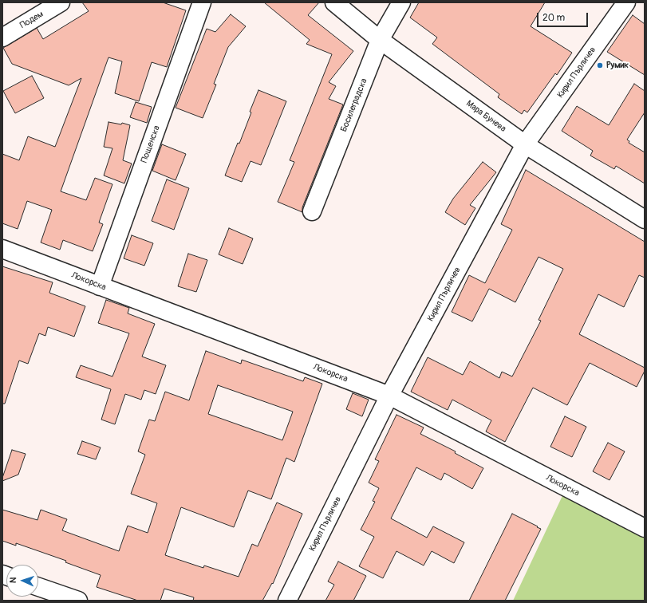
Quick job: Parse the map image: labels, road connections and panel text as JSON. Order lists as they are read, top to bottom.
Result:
{
  "streets": {
    "street": [
      "Подем",
      "Кирил Пърличев",
      "Босилеградска",
      "Мара Бунева",
      "Пощенска",
      "Локорска"
    ]
  },
  "crossings": [
    ["Кирил Пърличев", "Мара Бунева"],
    ["Кирил Пърличев", "Локорска"],
    ["Босилеградска", "Мара Бунева"],
    ["Пощенска", "Локорска"]
  ],
  "places": ["Румик"],
  "scale_bar": "20 m",
  "north": "left"
}
